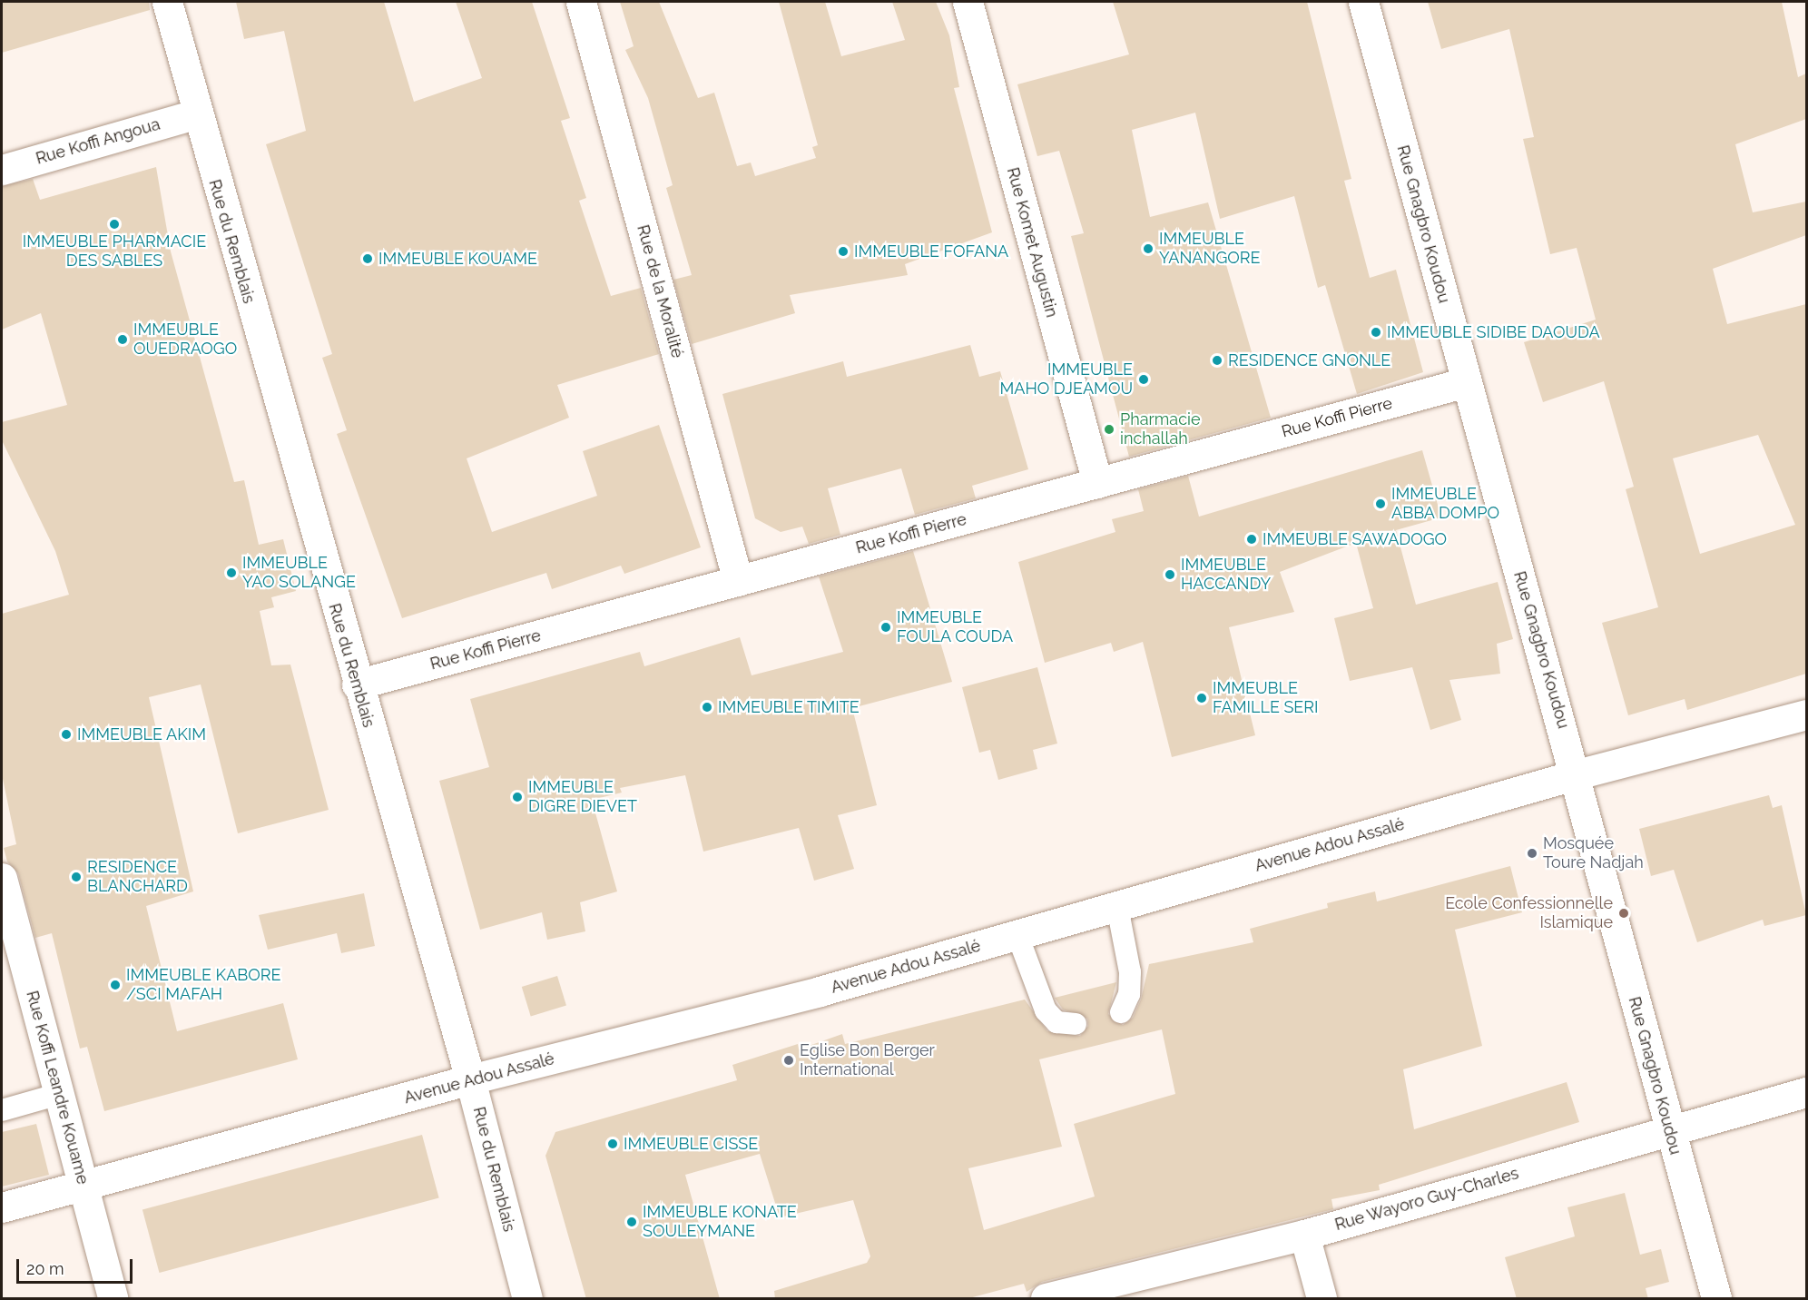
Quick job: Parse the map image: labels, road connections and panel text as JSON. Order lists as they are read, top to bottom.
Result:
{
  "streets": {
    "street": [
      "Rue Koffi Angoua",
      "Rue Gnagbro Koudou",
      "Rue du Remblais",
      "Rue Komet Augustin",
      "Rue de la Moralité",
      "Rue Koffi Pierre",
      "Avenue Adou Assalé",
      "Rue Koffi Leandre Kouame",
      "Rue Wayoro Guy-Charles"
    ]
  },
  "crossings": [
    ["Rue Koffi Angoua", "Rue du Remblais"],
    ["Rue Gnagbro Koudou", "Rue Koffi Pierre"],
    ["Rue Gnagbro Koudou", "Avenue Adou Assalé"],
    ["Rue Gnagbro Koudou", "Rue Wayoro Guy-Charles"],
    ["Rue du Remblais", "Rue Koffi Pierre"],
    ["Rue du Remblais", "Avenue Adou Assalé"],
    ["Rue Komet Augustin", "Rue Koffi Pierre"],
    ["Rue de la Moralité", "Rue Koffi Pierre"],
    ["Avenue Adou Assalé", "Rue Koffi Leandre Kouame"]
  ],
  "places": [
    "IMMEUBLE PHARMACIE DES SABLES",
    "IMMEUBLE YANANGORE",
    "IMMEUBLE FOFANA",
    "IMMEUBLE KOUAME",
    "IMMEUBLE SIDIBE DAOUDA",
    "IMMEUBLE OUEDRAOGO",
    "RESIDENCE GNONLE",
    "IMMEUBLE MAHO DJEAMOU",
    "Pharmacie inchallah",
    "IMMEUBLE ABBA DOMPO",
    "IMMEUBLE SAWADOGO",
    "IMMEUBLE YAO SOLANGE",
    "IMMEUBLE HACCANDY",
    "IMMEUBLE FOULA COUDA",
    "IMMEUBLE FAMILLE SERI",
    "IMMEUBLE TIMITE",
    "IMMEUBLE AKIM",
    "IMMEUBLE DIGRE DIEVET",
    "Mosquée Toure Nadjah",
    "RESIDENCE BLANCHARD",
    "Ecole Confessionnelle Islamique",
    "IMMEUBLE KABORE /SCI MAFAH",
    "Eglise Bon Berger International",
    "IMMEUBLE CISSE",
    "IMMEUBLE KONATE SOULEYMANE"
  ],
  "scale_bar": "20 m"
}
